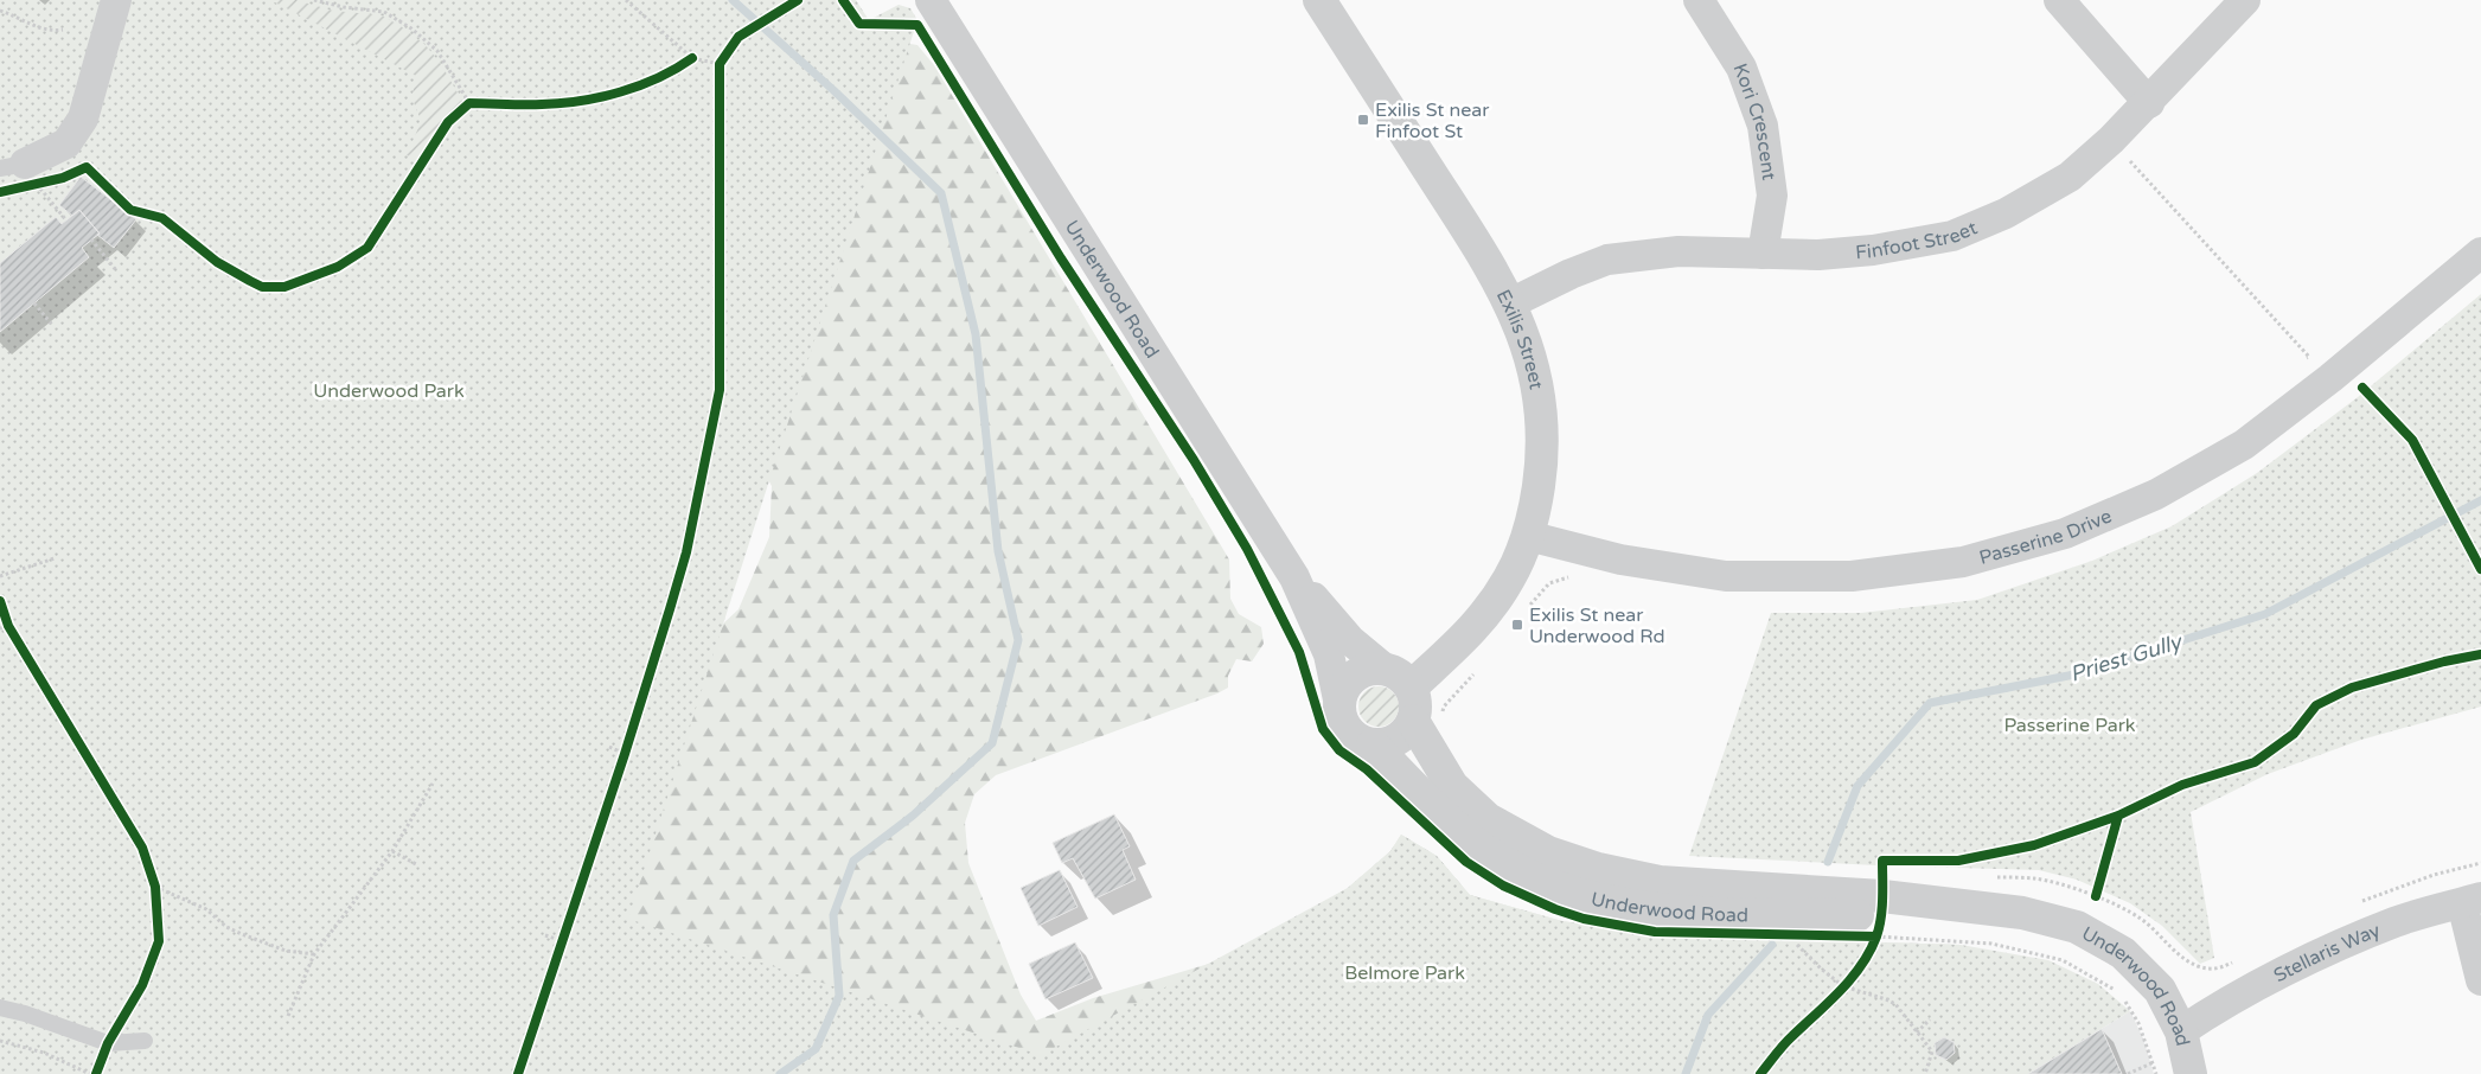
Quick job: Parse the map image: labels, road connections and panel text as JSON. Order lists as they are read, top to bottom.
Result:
{
  "streets": {
    "street": [
      "Kori Crescent",
      "Finfoot Street",
      "Underwood Road",
      "Exilis Street",
      "Passerine Drive",
      "Stellaris Way"
    ]
  },
  "crossings": [
    ["Kori Crescent", "Finfoot Street"],
    ["Finfoot Street", "Exilis Street"],
    ["Underwood Road", "Exilis Street"],
    ["Underwood Road", "Stellaris Way"],
    ["Exilis Street", "Passerine Drive"]
  ],
  "water": ["Priest Gully"],
  "parks": ["Underwood Park", "Passerine Park", "Belmore Park"],
  "places": {
    "transit": ["Exilis St near Finfoot St", "Exilis St near Underwood Rd"]
  }
}
